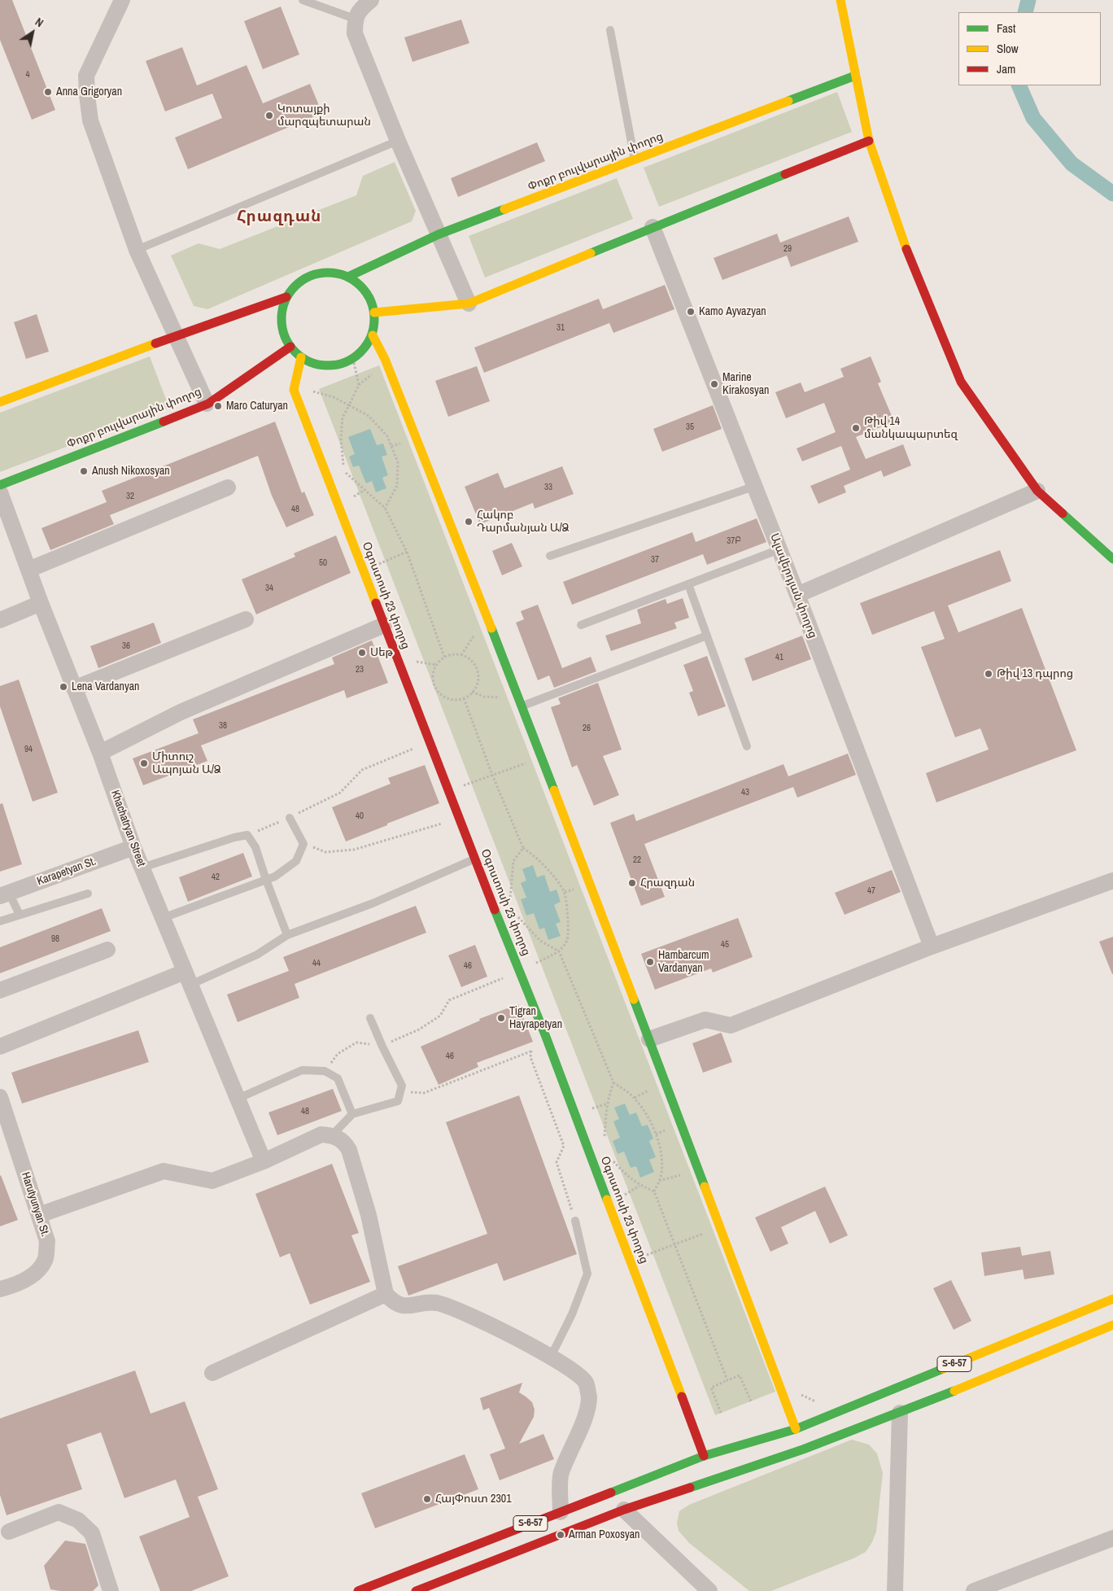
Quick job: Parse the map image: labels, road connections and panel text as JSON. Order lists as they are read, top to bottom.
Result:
{
  "streets": {
    "street": [
      "Փոքր բուլվարային փողոց",
      "Ալավերդյան փողոց",
      "Օգոստոսի 23 փողոց",
      "Khachatryan Street",
      "Karapetyan St.",
      "Harutyunyan St.",
      "Տ-6-57"
    ]
  },
  "crossings": [
    ["Փոքր բուլվարային փողոց", "Օգոստոսի 23 փողոց"],
    ["Օգոստոսի 23 փողոց", "Տ-6-57"],
    ["Khachatryan Street", "Karapetyan St."]
  ],
  "districts": ["Հրազդան"],
  "places": [
    "Anna Grigoryan",
    "Կոտայքի մարզպետարան",
    "Kamo Ayvazyan",
    "Marine Kirakosyan",
    "Maro Caturyan",
    "Թիվ 14 մանկապարտեզ",
    "Anush Nikoxosyan",
    "Հակոբ Դարմանյան Ա/Ձ",
    "Սեթ",
    "Թիվ 13 դպրոց",
    "Lena Vardanyan",
    "Միտուշ Ապոյան Ա/Ձ",
    "Հրազդան",
    "Hambarcum Vardanyan",
    "Tigran Hayrapetyan",
    "ՀայՓոստ 2301",
    "Arman Poxosyan"
  ],
  "house_numbers": [
    "4",
    "29",
    "31",
    "35",
    "33",
    "32",
    "48",
    "37Բ",
    "37",
    "50",
    "34",
    "36",
    "41",
    "23",
    "38",
    "26",
    "94",
    "43",
    "40",
    "22",
    "42",
    "47",
    "98",
    "45",
    "44",
    "46",
    "46",
    "48"
  ],
  "legend": ["Fast", "Slow", "Jam"],
  "north": "top right"
}
